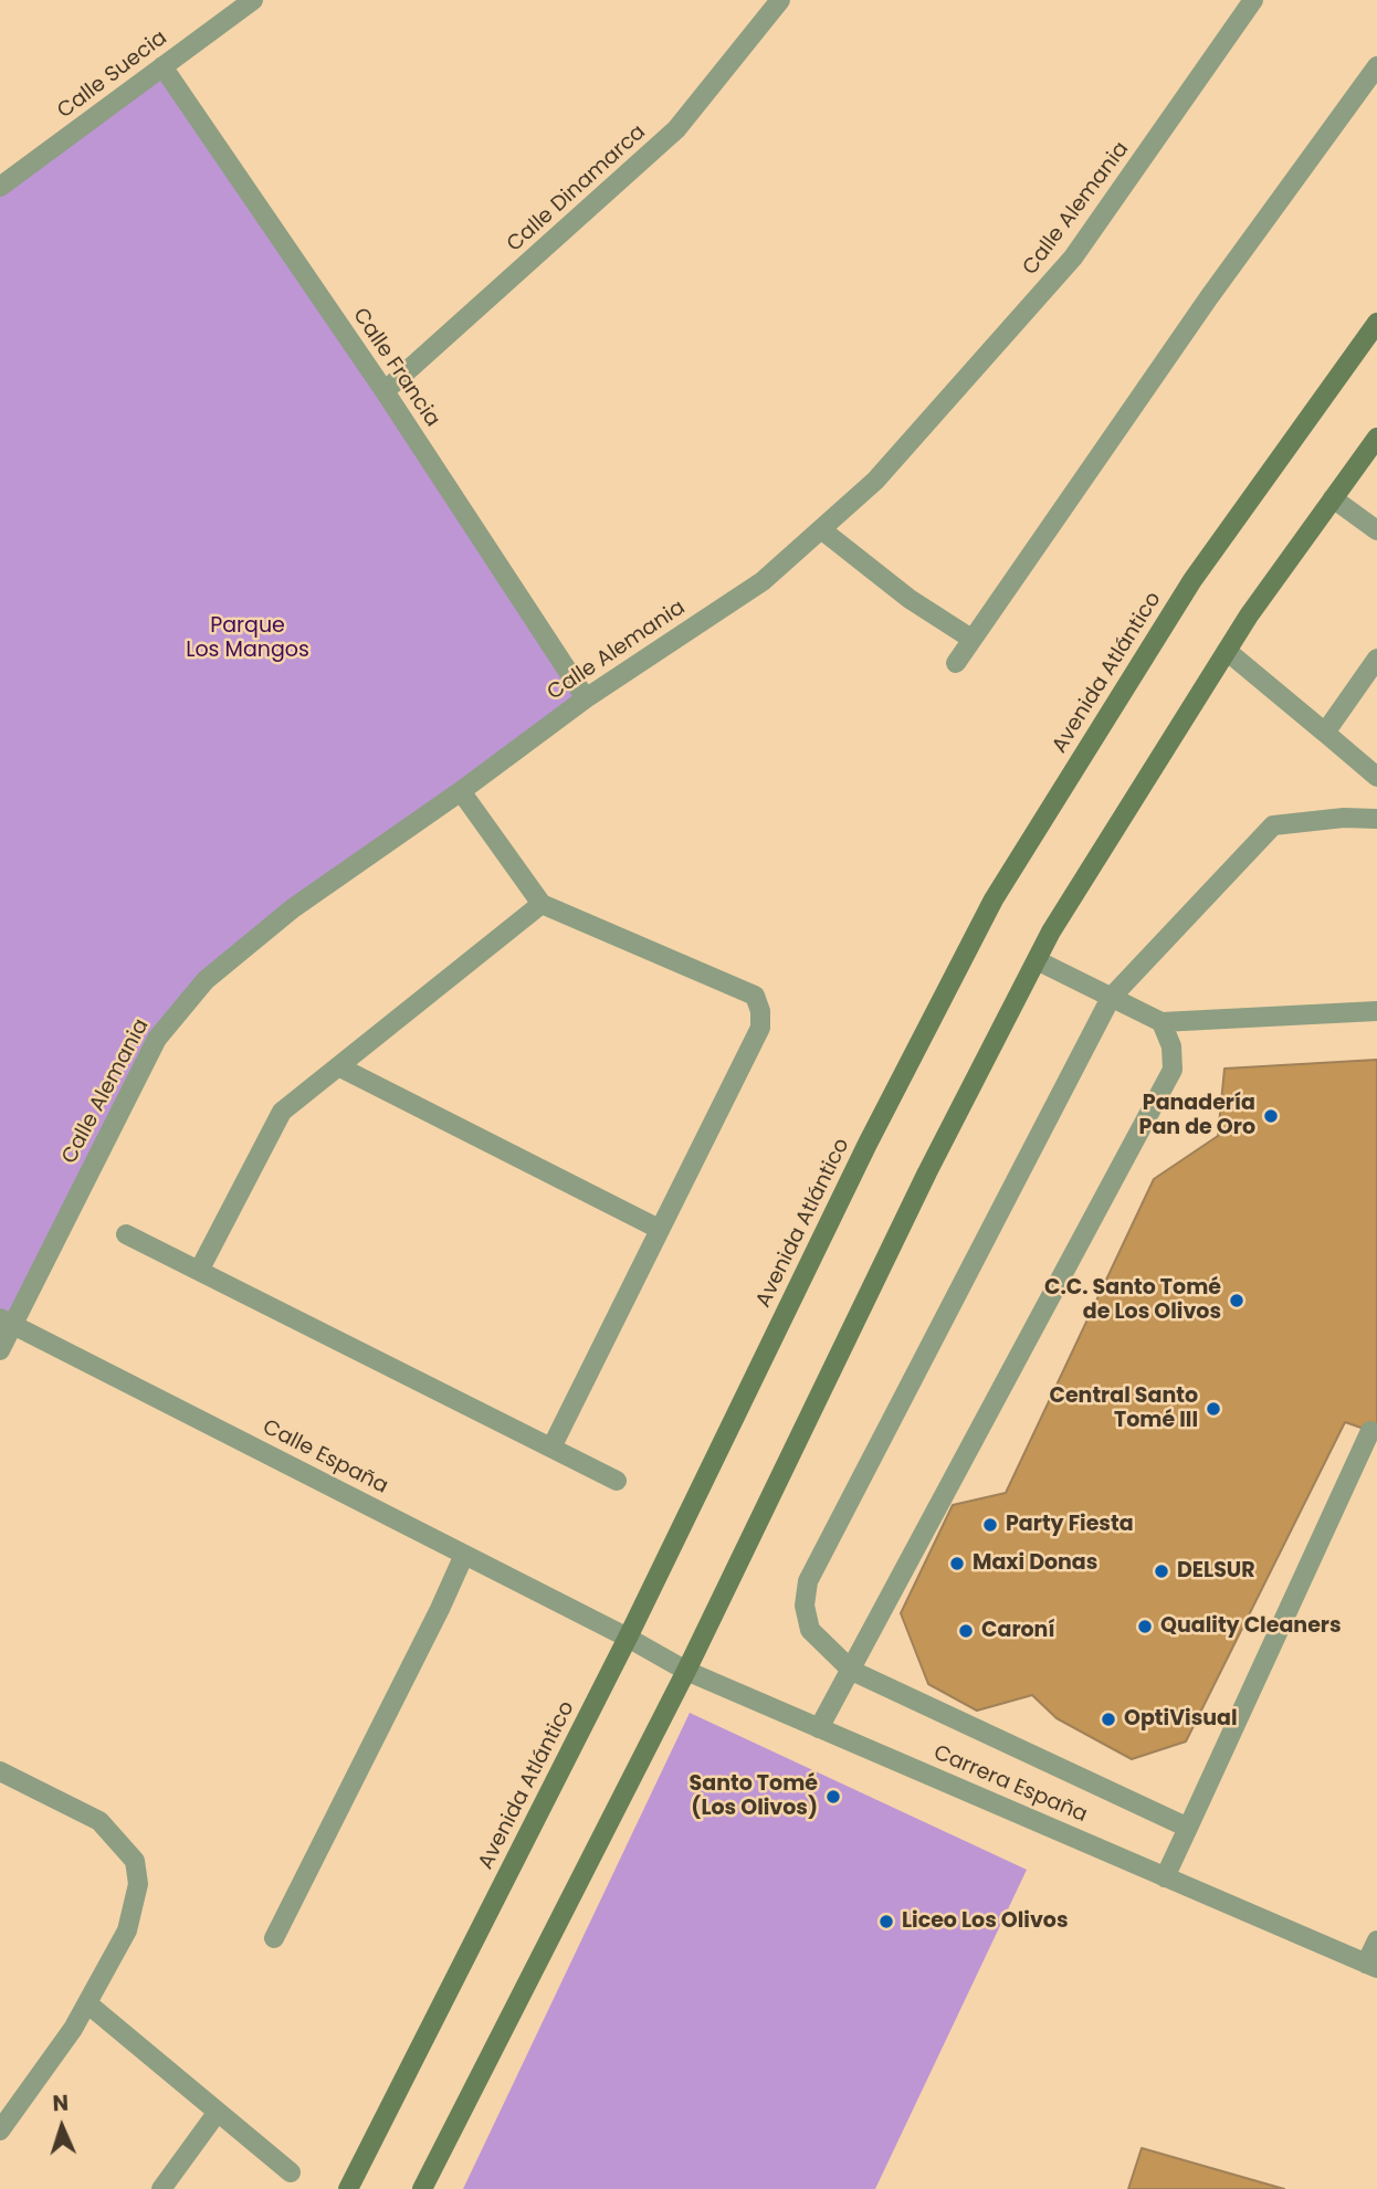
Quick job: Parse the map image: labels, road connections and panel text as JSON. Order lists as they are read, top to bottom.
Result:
{
  "streets": {
    "main road": ["Avenida Atlántico"],
    "street": [
      "Calle Suecia",
      "Calle Dinamarca",
      "Calle Alemania",
      "Calle Francia",
      "Calle España",
      "Carrera España"
    ]
  },
  "crossings": [
    ["Calle Suecia", "Calle Francia"],
    ["Calle Dinamarca", "Calle Francia"],
    ["Calle Alemania", "Calle Francia"],
    ["Calle Alemania", "Calle España"],
    ["Avenida Atlántico", "Calle España"],
    ["Avenida Atlántico", "Carrera España"],
    ["Calle España", "Carrera España"]
  ],
  "parks": ["Parque Los Mangos"],
  "places": [
    "Panadería Pan de Oro",
    "C.C. Santo Tomé de Los Olivos",
    "Central Santo Tomé III",
    "Party Fiesta",
    "Maxi Donas",
    "DELSUR",
    "Quality Cleaners",
    "Caroní",
    "OptiVisual",
    "Santo Tomé (Los Olivos)",
    "Liceo Los Olivos"
  ],
  "north": "top"
}
